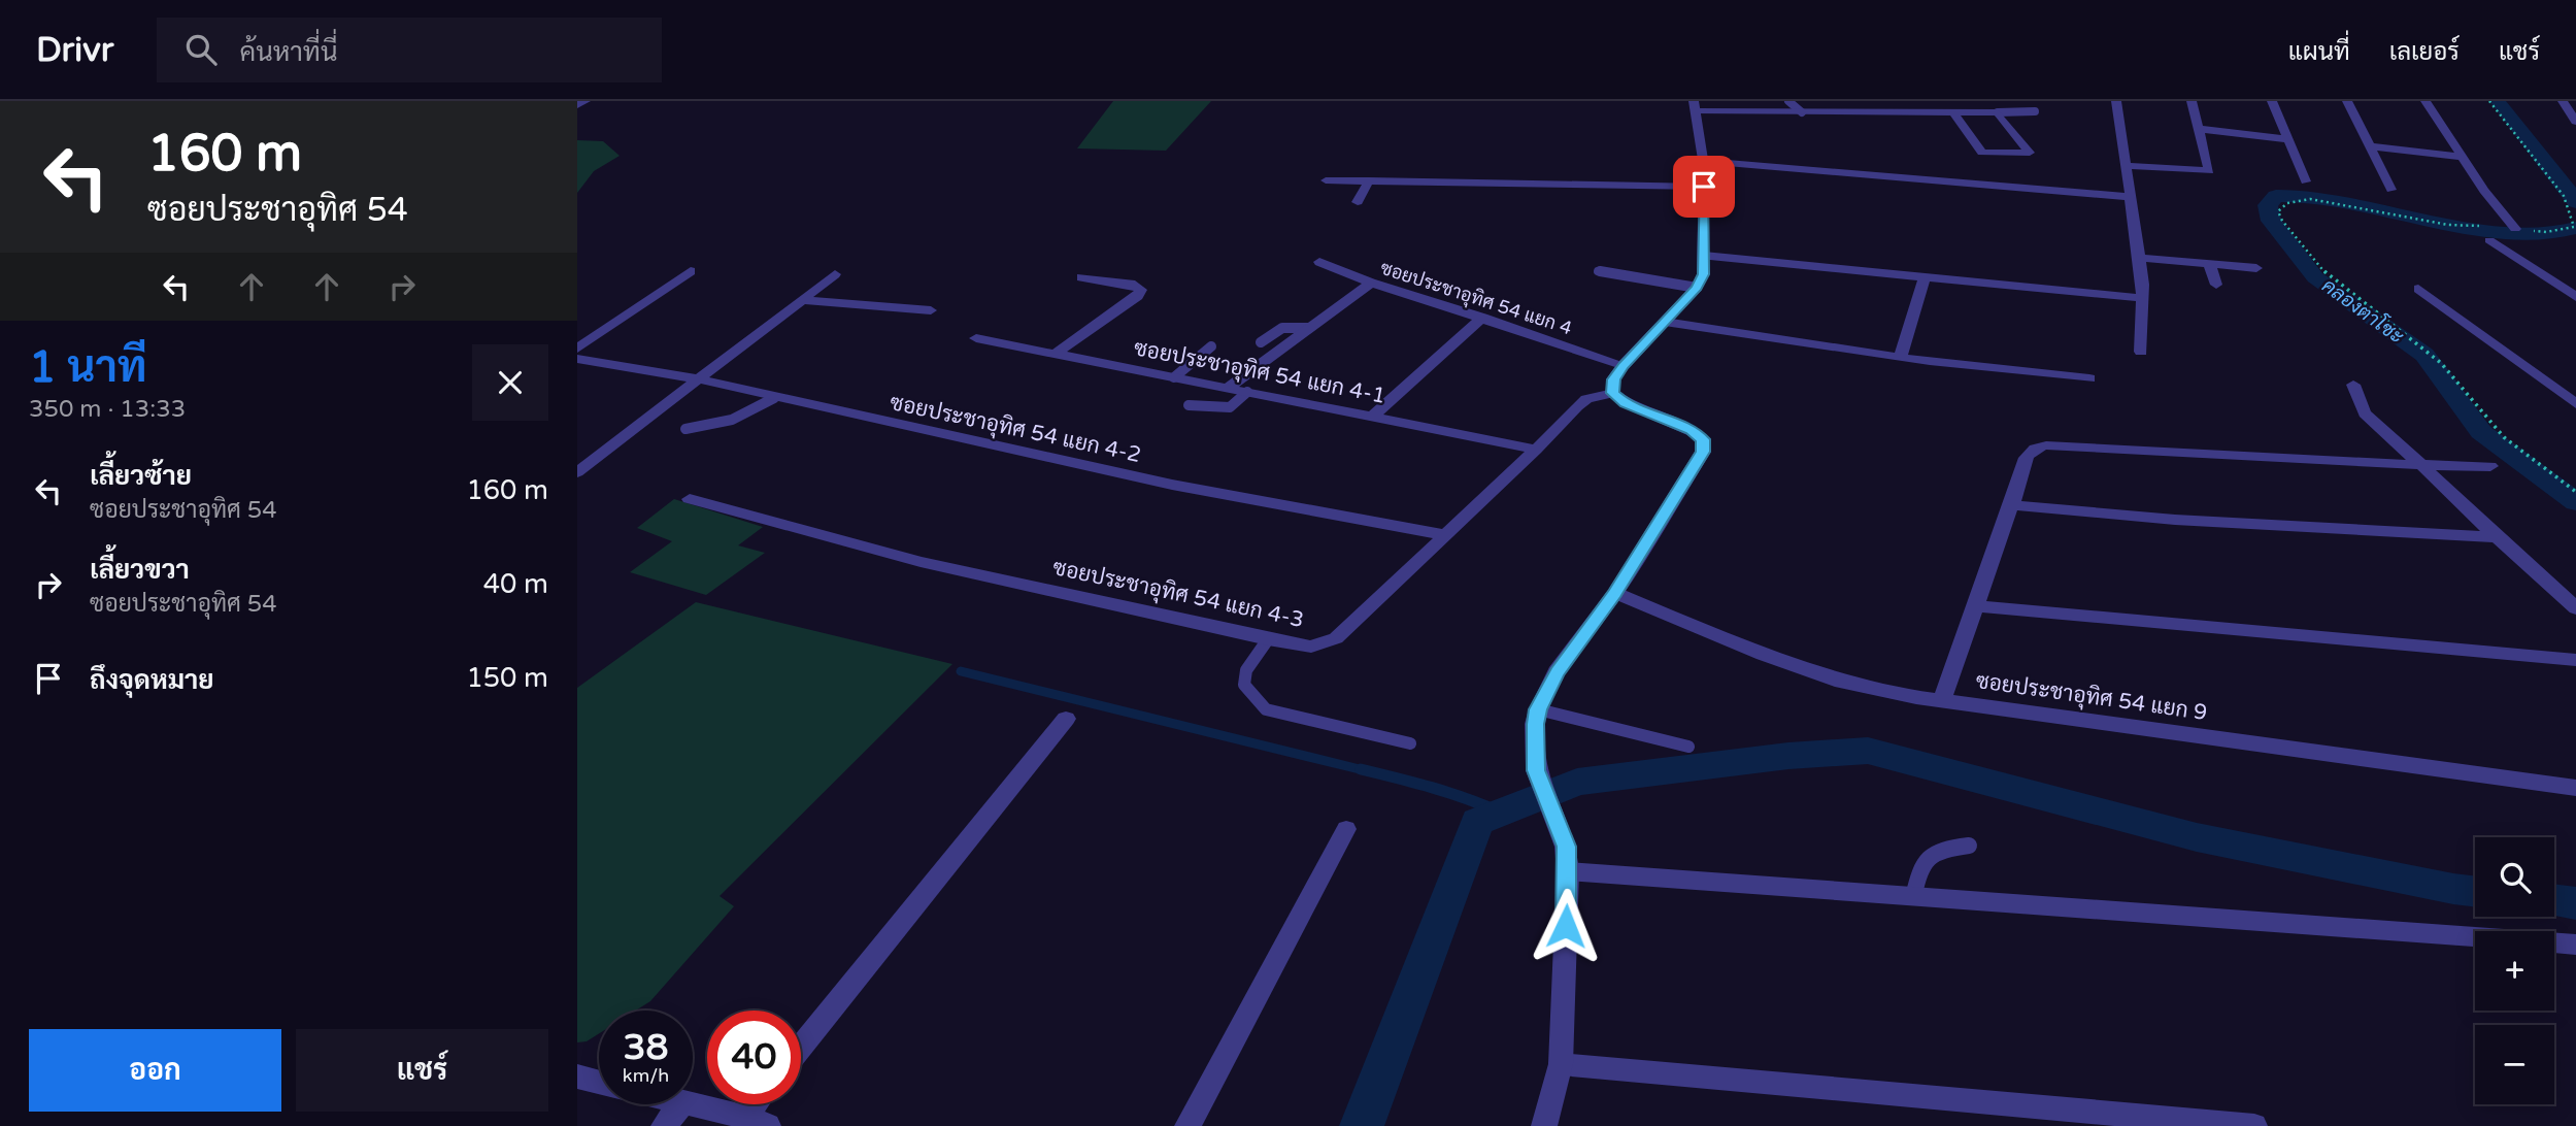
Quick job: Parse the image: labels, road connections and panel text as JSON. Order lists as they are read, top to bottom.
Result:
{
  "streets": {
    "street": [
      "ซอยประชาอุทิศ 54 แยก 4",
      "ซอยประชาอุทิศ 54 แยก 4-1",
      "ซอยประชาอุทิศ 54 แยก 4-2",
      "ซอยประชาอุทิศ 54 แยก 4-3",
      "ซอยประชาอุทิศ 54 แยก 9"
    ]
  },
  "crossings": [
    ["ซอยประชาอุทิศ 54 แยก 4-1", "ซอยประชาอุทิศ 54 แยก 4-3"],
    ["ซอยประชาอุทิศ 54 แยก 4-2", "ซอยประชาอุทิศ 54 แยก 4-3"]
  ],
  "water": ["คลองตาโซะ"],
  "page": {
    "header": "Drivr",
    "search": "ค้นหาที่นี่",
    "nav": ["แผนที่", "เลเยอร์", "แชร์"],
    "turn": ["160 m", "ซอยประชาอุทิศ 54"],
    "heading": ["1 นาที", "350 m · 13:33"],
    "list": [
      {
        "name": "เลี้ยวซ้าย",
        "note": "ซอยประชาอุทิศ 54",
        "value": "160 m"
      },
      {
        "name": "เลี้ยวขวา",
        "note": "ซอยประชาอุทิศ 54",
        "value": "40 m"
      },
      {
        "name": "ถึงจุดหมาย",
        "value": "150 m"
      }
    ],
    "map_buttons": ["+", "−"],
    "speed": "38 km/h",
    "limit": "40",
    "buttons": ["ออก", "แชร์"]
  }
}
